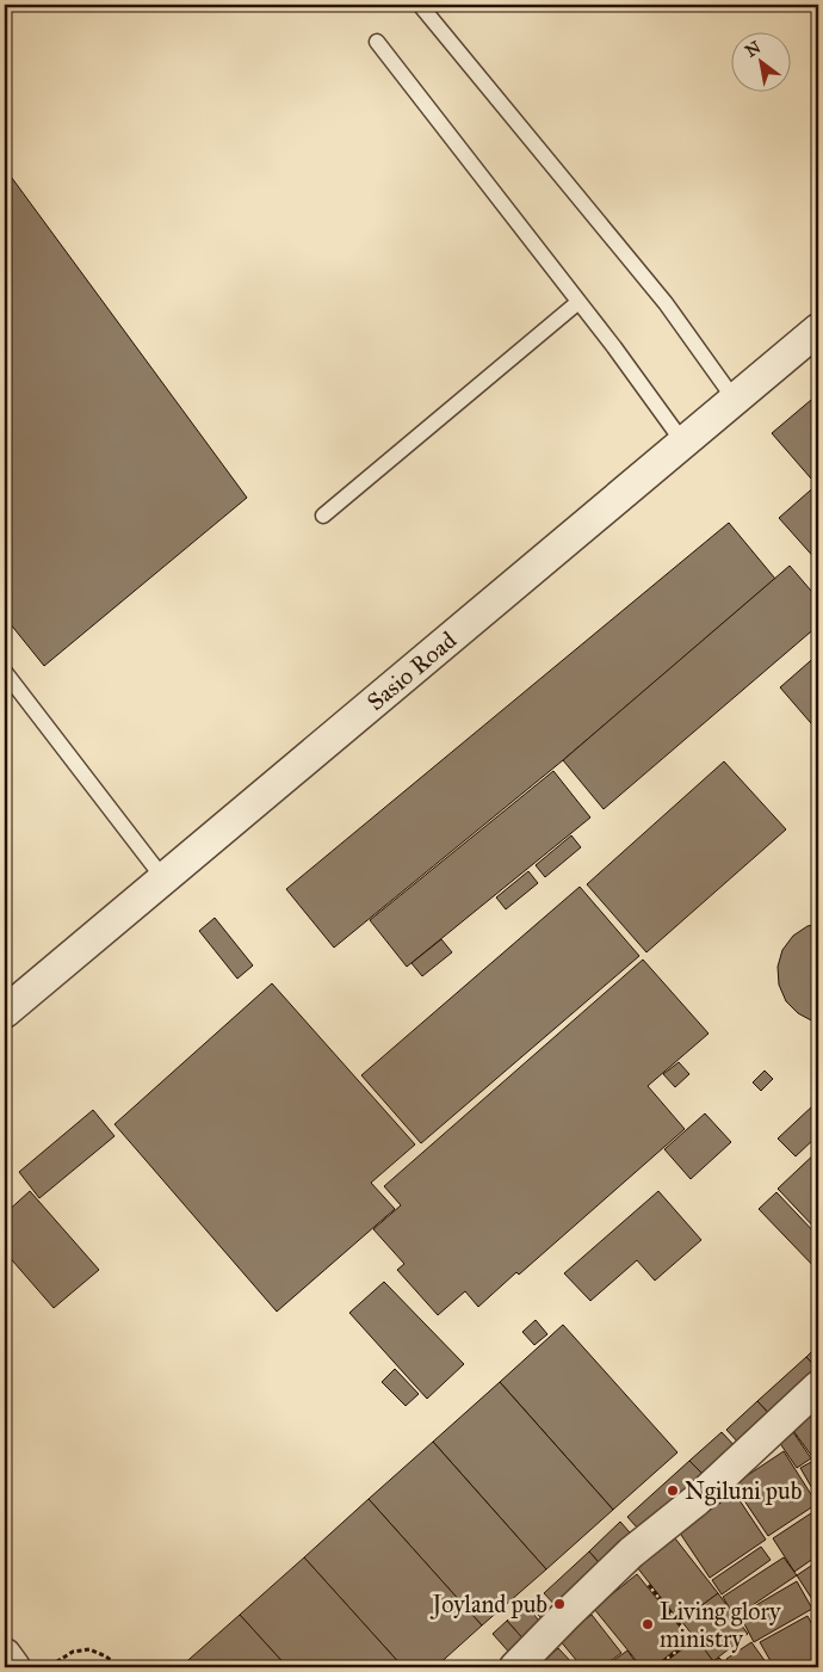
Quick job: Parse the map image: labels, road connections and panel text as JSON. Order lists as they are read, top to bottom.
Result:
{
  "streets": {
    "street": ["Sasio Road"]
  },
  "places": ["Ngiluni pub", "Joyland pub", "Living glory ministry"],
  "north": "top left"
}
